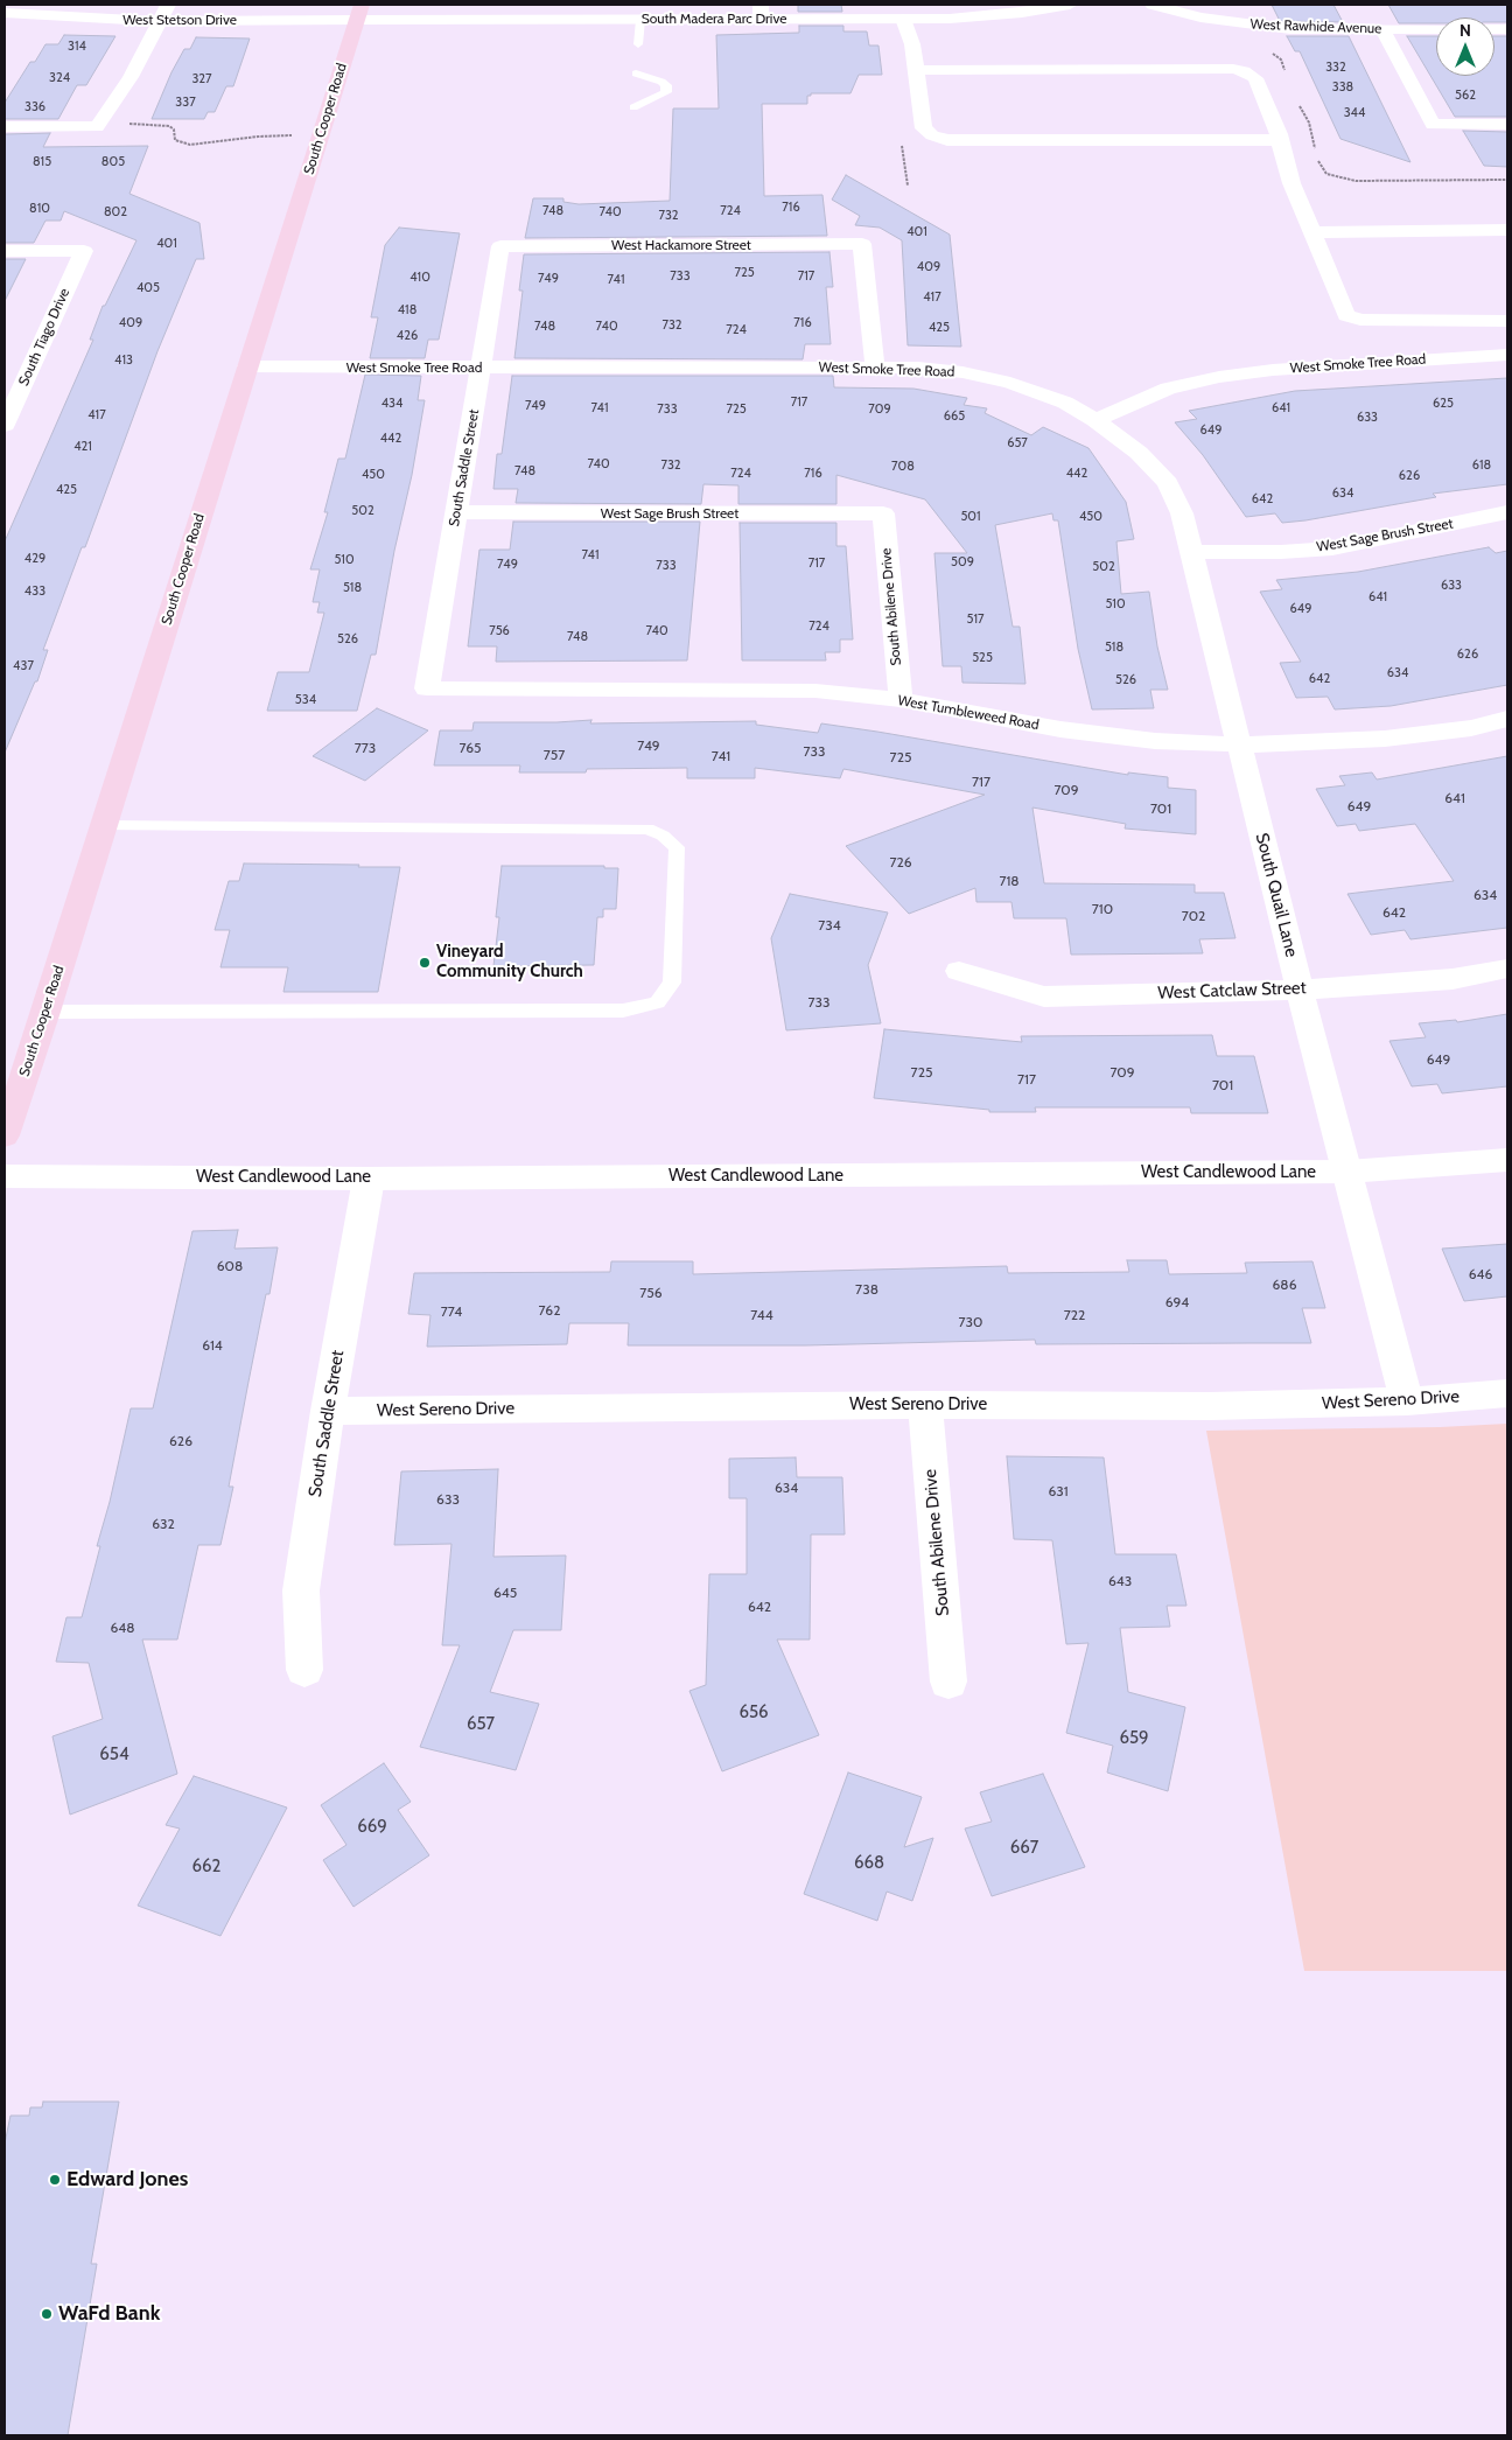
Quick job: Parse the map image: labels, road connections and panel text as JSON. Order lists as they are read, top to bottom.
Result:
{
  "streets": {
    "main road": ["South Cooper Road"],
    "street": [
      "South Madera Parc Drive",
      "West Stetson Drive",
      "West Rawhide Avenue",
      "West Hackamore Street",
      "South Tiago Drive",
      "West Smoke Tree Road",
      "South Saddle Street",
      "West Sage Brush Street",
      "South Abilene Drive",
      "West Tumbleweed Road",
      "South Quail Lane",
      "West Catclaw Street",
      "West Candlewood Lane",
      "West Sereno Drive"
    ]
  },
  "crossings": [
    ["South Madera Parc Drive", "West Stetson Drive"],
    ["South Madera Parc Drive", "South Cooper Road"],
    ["West Stetson Drive", "South Cooper Road"],
    ["South Cooper Road", "West Smoke Tree Road"],
    ["West Hackamore Street", "West Smoke Tree Road"],
    ["West Hackamore Street", "South Saddle Street"],
    ["West Smoke Tree Road", "South Saddle Street"],
    ["West Smoke Tree Road", "South Quail Lane"],
    ["South Saddle Street", "West Sage Brush Street"],
    ["South Saddle Street", "West Tumbleweed Road"],
    ["South Saddle Street", "West Candlewood Lane"],
    ["South Saddle Street", "West Sereno Drive"],
    ["West Sage Brush Street", "South Abilene Drive"],
    ["West Sage Brush Street", "South Quail Lane"],
    ["South Abilene Drive", "West Tumbleweed Road"],
    ["South Abilene Drive", "West Sereno Drive"],
    ["West Tumbleweed Road", "South Quail Lane"],
    ["South Quail Lane", "West Catclaw Street"],
    ["South Quail Lane", "West Candlewood Lane"],
    ["South Quail Lane", "West Sereno Drive"]
  ],
  "places": ["Vineyard Community Church", "Edward Jones", "WaFd Bank"],
  "house_numbers": [
    "314",
    "332",
    "324",
    "327",
    "338",
    "562",
    "337",
    "336",
    "344",
    "815",
    "805",
    "716",
    "810",
    "748",
    "724",
    "802",
    "740",
    "732",
    "401",
    "401",
    "409",
    "725",
    "733",
    "717",
    "410",
    "749",
    "741",
    "405",
    "417",
    "418",
    "409",
    "716",
    "732",
    "748",
    "740",
    "425",
    "724",
    "426",
    "413",
    "717",
    "434",
    "625",
    "749",
    "741",
    "641",
    "733",
    "725",
    "709",
    "417",
    "665",
    "633",
    "649",
    "442",
    "657",
    "421",
    "740",
    "732",
    "618",
    "708",
    "748",
    "724",
    "716",
    "442",
    "450",
    "626",
    "425",
    "634",
    "642",
    "502",
    "501",
    "450",
    "741",
    "429",
    "510",
    "509",
    "717",
    "749",
    "733",
    "502",
    "633",
    "518",
    "433",
    "641",
    "510",
    "649",
    "517",
    "724",
    "756",
    "740",
    "748",
    "526",
    "518",
    "626",
    "525",
    "437",
    "634",
    "642",
    "526",
    "534",
    "749",
    "773",
    "765",
    "733",
    "757",
    "741",
    "725",
    "717",
    "709",
    "641",
    "649",
    "701",
    "726",
    "718",
    "634",
    "710",
    "642",
    "702",
    "734",
    "733",
    "649",
    "725",
    "709",
    "717",
    "701",
    "608",
    "646",
    "686",
    "738",
    "756",
    "694",
    "762",
    "774",
    "744",
    "722",
    "730",
    "614",
    "626",
    "634",
    "631",
    "633",
    "632",
    "643",
    "645",
    "642",
    "648",
    "656",
    "657",
    "659",
    "654",
    "669",
    "667",
    "668",
    "662"
  ],
  "north": "top"
}
